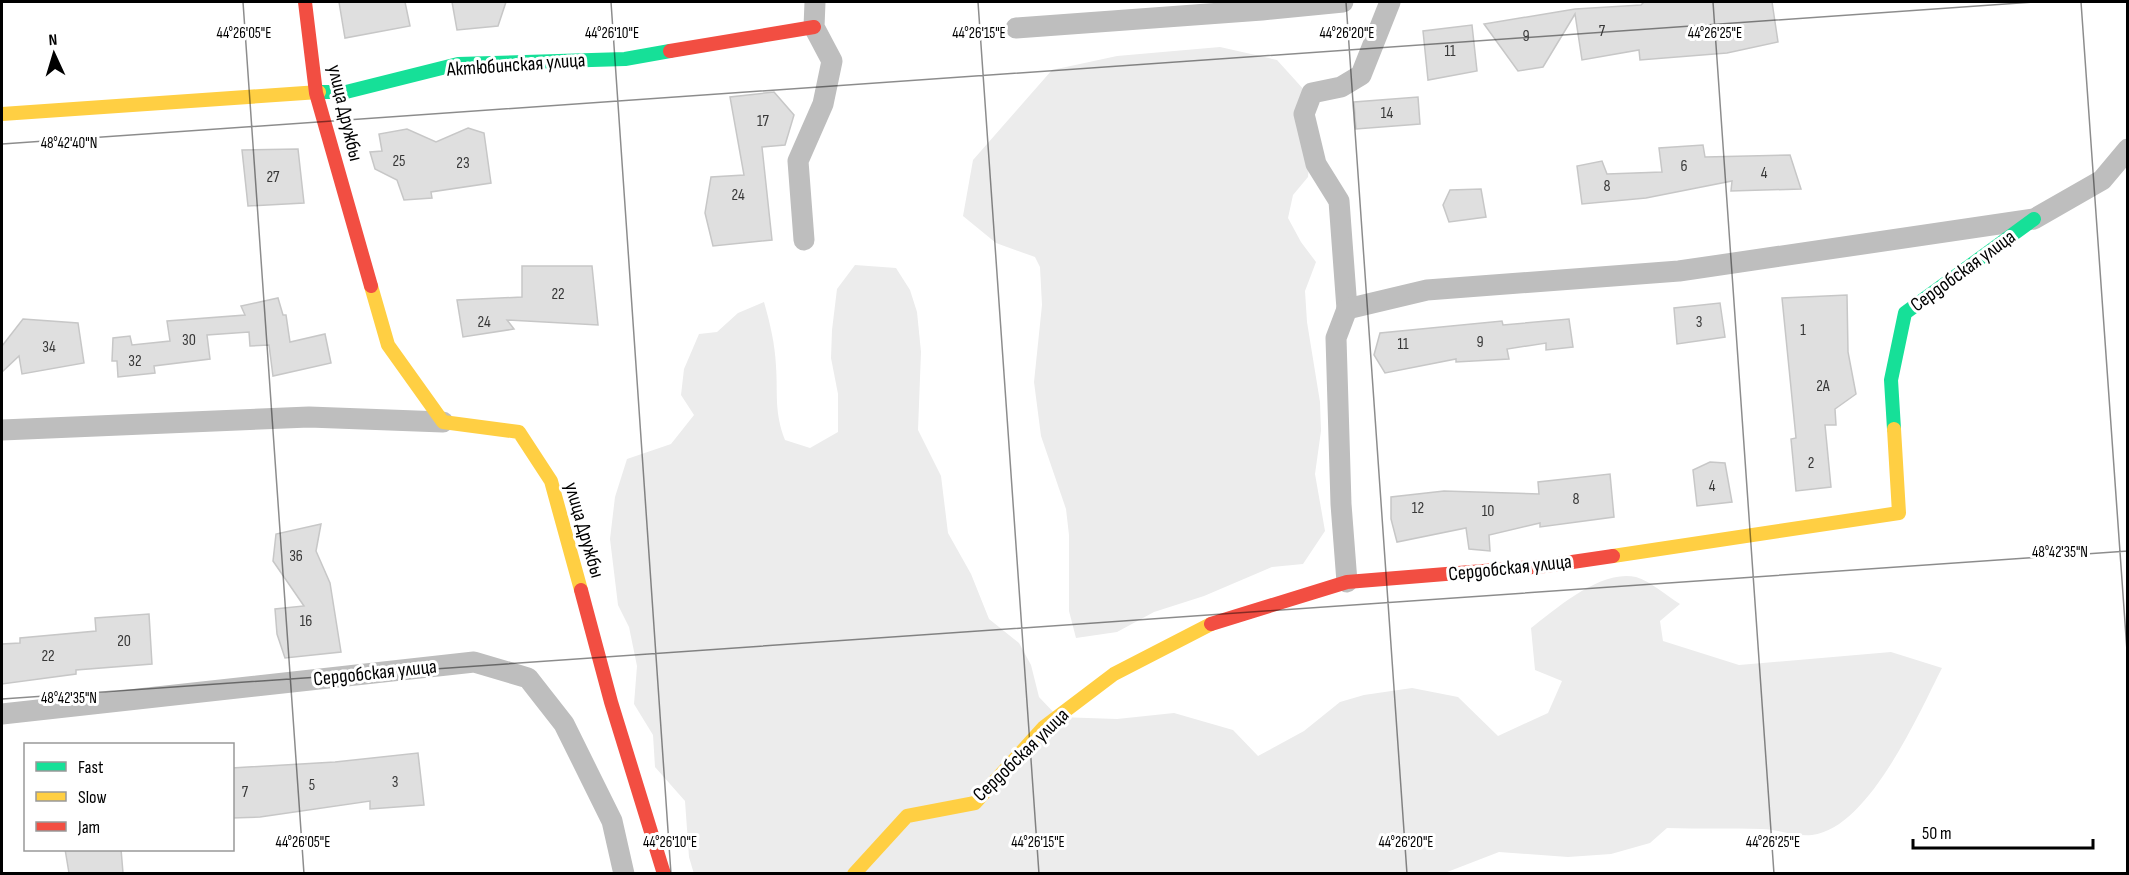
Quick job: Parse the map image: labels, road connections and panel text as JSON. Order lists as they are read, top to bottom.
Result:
{
  "streets": {
    "street": ["Актюбинская улица", "улица Дружбы", "Сердобская улица"]
  },
  "crossings": [
    ["Актюбинская улица", "улица Дружбы"]
  ],
  "house_numbers": [
    "7",
    "9",
    "11",
    "14",
    "17",
    "25",
    "23",
    "6",
    "4",
    "27",
    "8",
    "24",
    "22",
    "24",
    "3",
    "1",
    "30",
    "9",
    "11",
    "34",
    "32",
    "2А",
    "2",
    "4",
    "8",
    "12",
    "10",
    "36",
    "16",
    "20",
    "22",
    "3",
    "5",
    "7"
  ],
  "legend": ["Fast", "Slow", "Jam"],
  "scale_bar": "50 m",
  "north": "top",
  "coordinates": [
    "44°26'05\"E",
    "44°26'10\"E",
    "44°26'15\"E",
    "44°26'20\"E",
    "44°26'25\"E",
    "48°42'40\"N",
    "48°42'35\"N"
  ]
}
